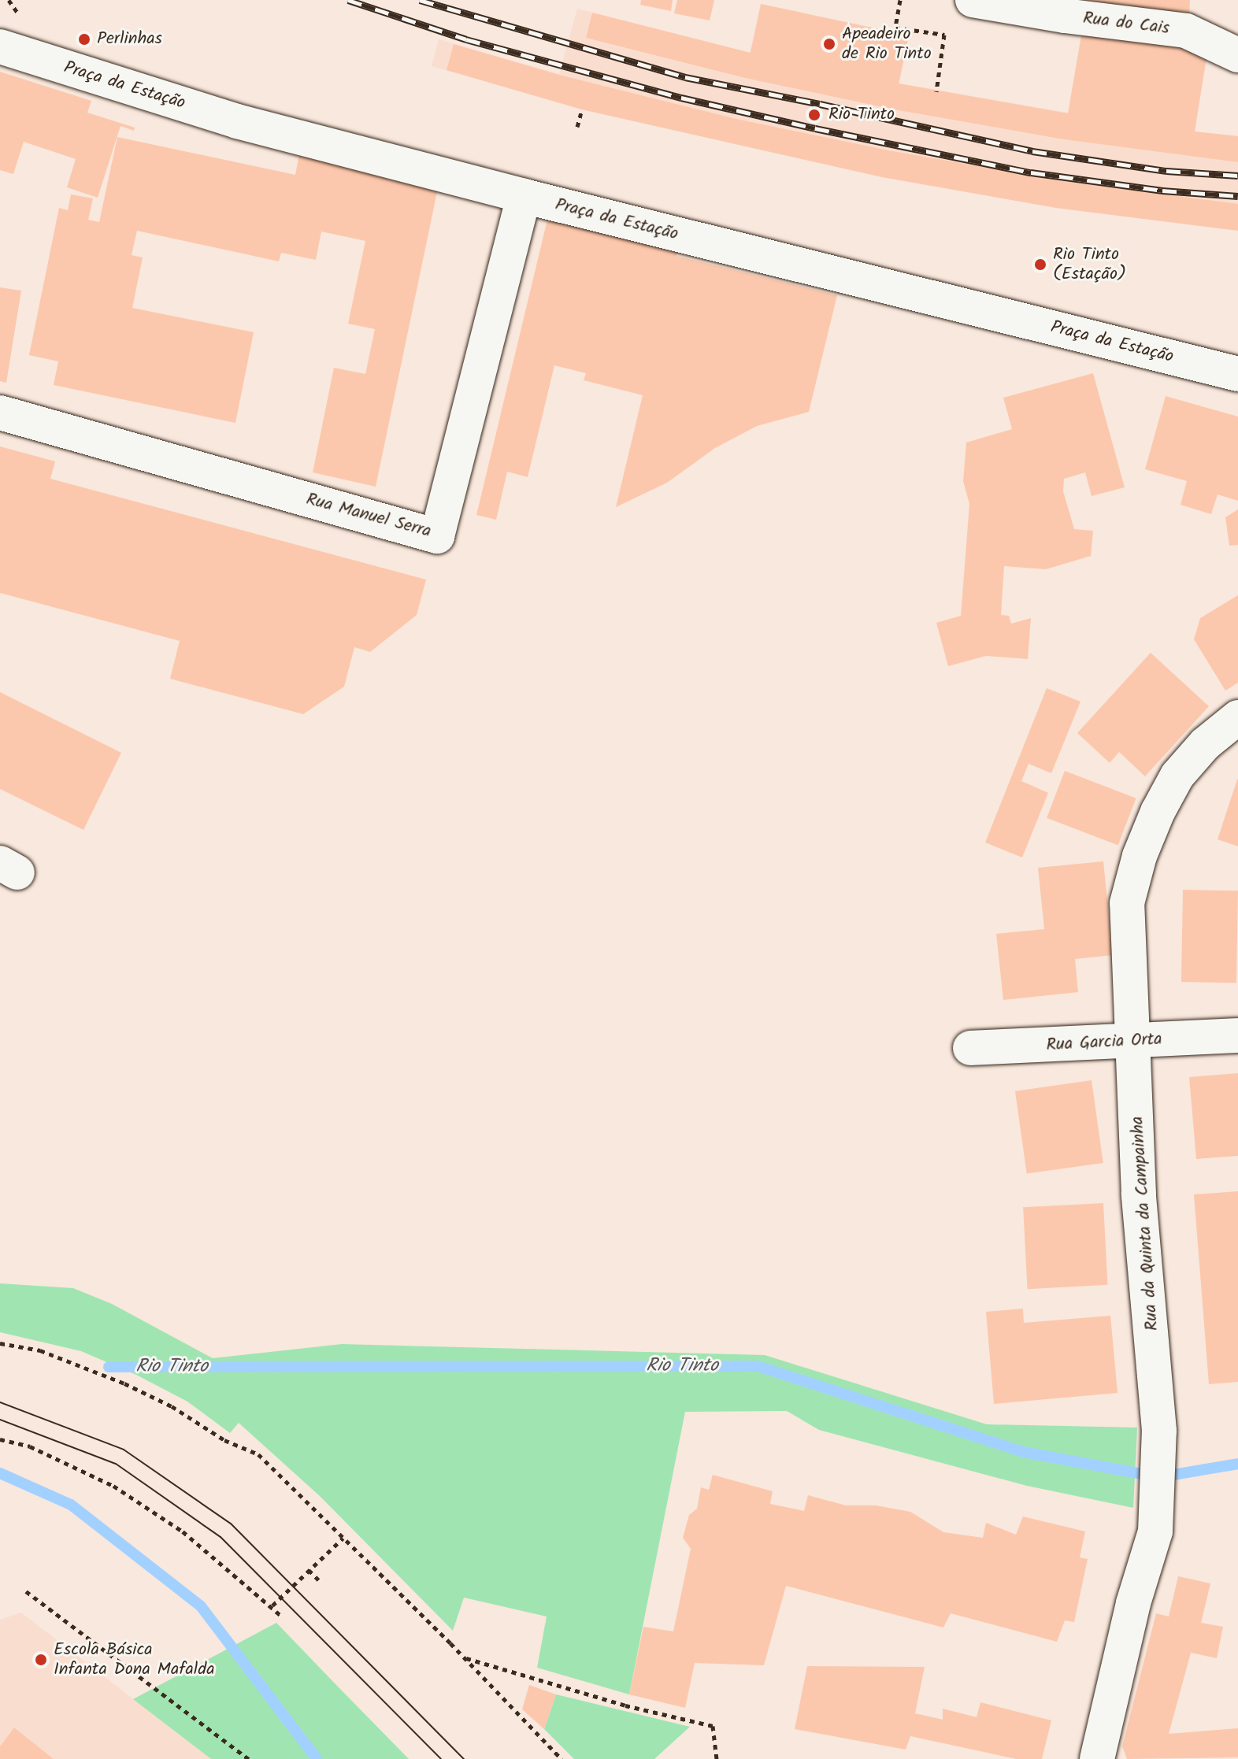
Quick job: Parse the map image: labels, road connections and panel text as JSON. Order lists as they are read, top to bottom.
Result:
{
  "streets": {
    "street": [
      "Rua do Cais",
      "Praça da Estação",
      "Rua Manuel Serra",
      "Rua Garcia Orta",
      "Rua da Quinta da Campainha"
    ]
  },
  "crossings": [
    ["Praça da Estação", "Rua Manuel Serra"],
    ["Rua Garcia Orta", "Rua da Quinta da Campainha"]
  ],
  "water": ["Rio Tinto"],
  "places": [
    "Perlinhas",
    "Apeadeiro de Rio Tinto",
    "Rio Tinto",
    "Rio Tinto (Estação)",
    "Escola Básica Infanta Dona Mafalda"
  ]
}
